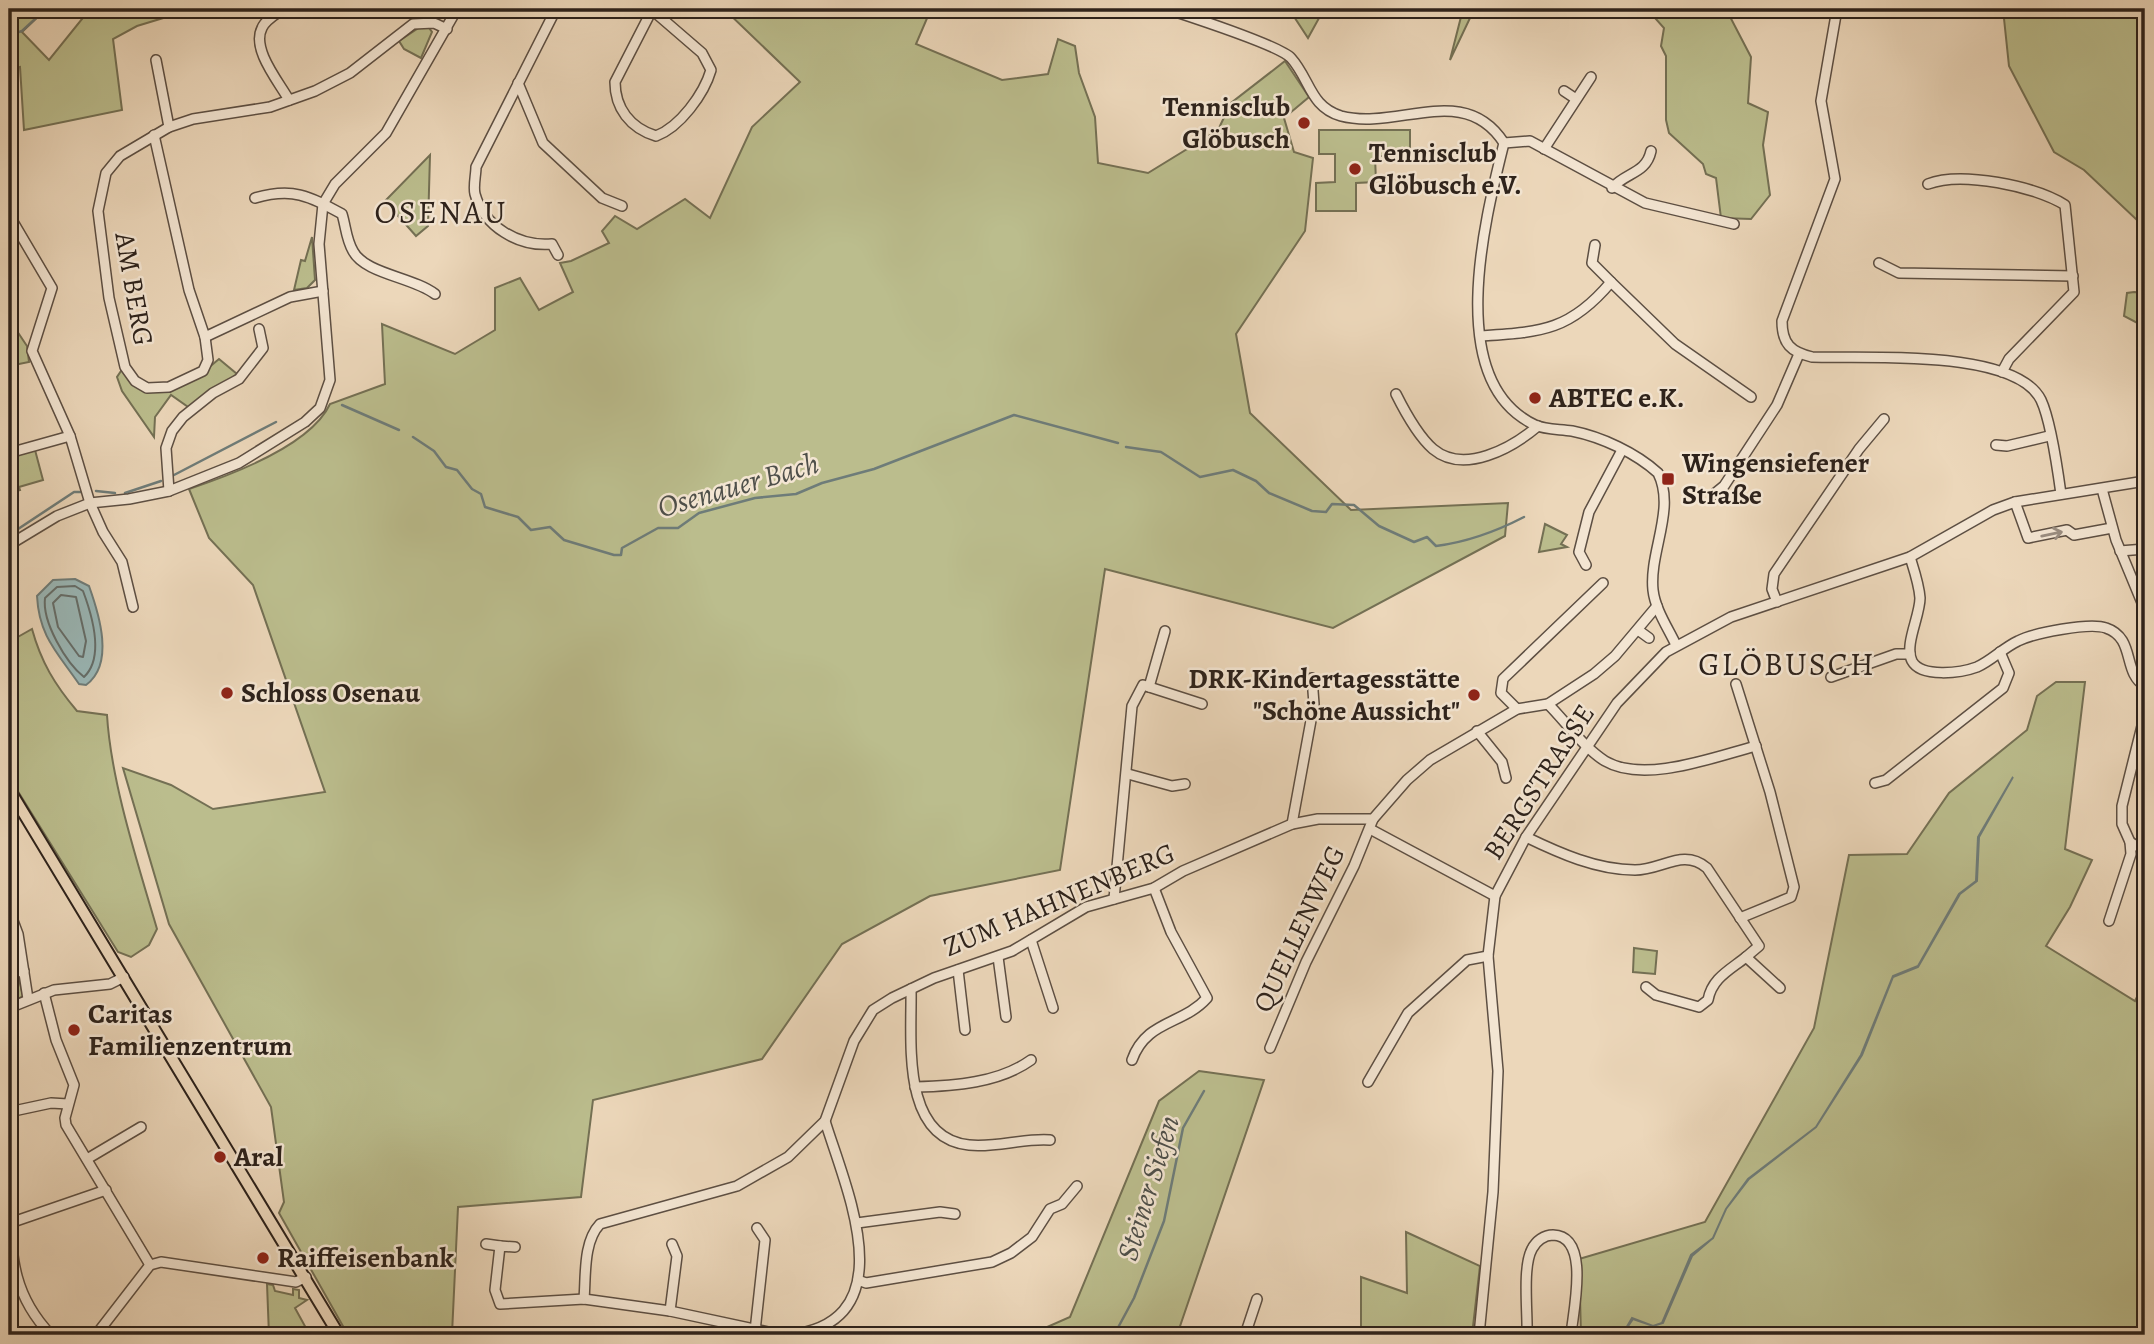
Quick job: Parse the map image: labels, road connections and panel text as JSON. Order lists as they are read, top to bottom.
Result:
{
  "streets": {
    "street": [
      "AM BERG",
      "BERGSTRASSE",
      "ZUM HAHNENBERG",
      "QUELLENWEG"
    ]
  },
  "crossings": [
    ["BERGSTRASSE", "QUELLENWEG"],
    ["ZUM HAHNENBERG", "QUELLENWEG"]
  ],
  "districts": ["OSENAU", "GLÖBUSCH"],
  "water": ["Osenauer Bach", "Steiner Siefen"],
  "places": {
    "other": [
      "Tennisclub Glöbusch",
      "Tennisclub Glöbusch e.V.",
      "ABTEC e.K.",
      "Schloss Osenau",
      "DRK-Kindertagesstätte \"Schöne Aussicht\"",
      "Caritas Familienzentrum",
      "Aral",
      "Raiffeisenbank"
    ],
    "transit": ["Wingensiefener Straße"]
  }
}
